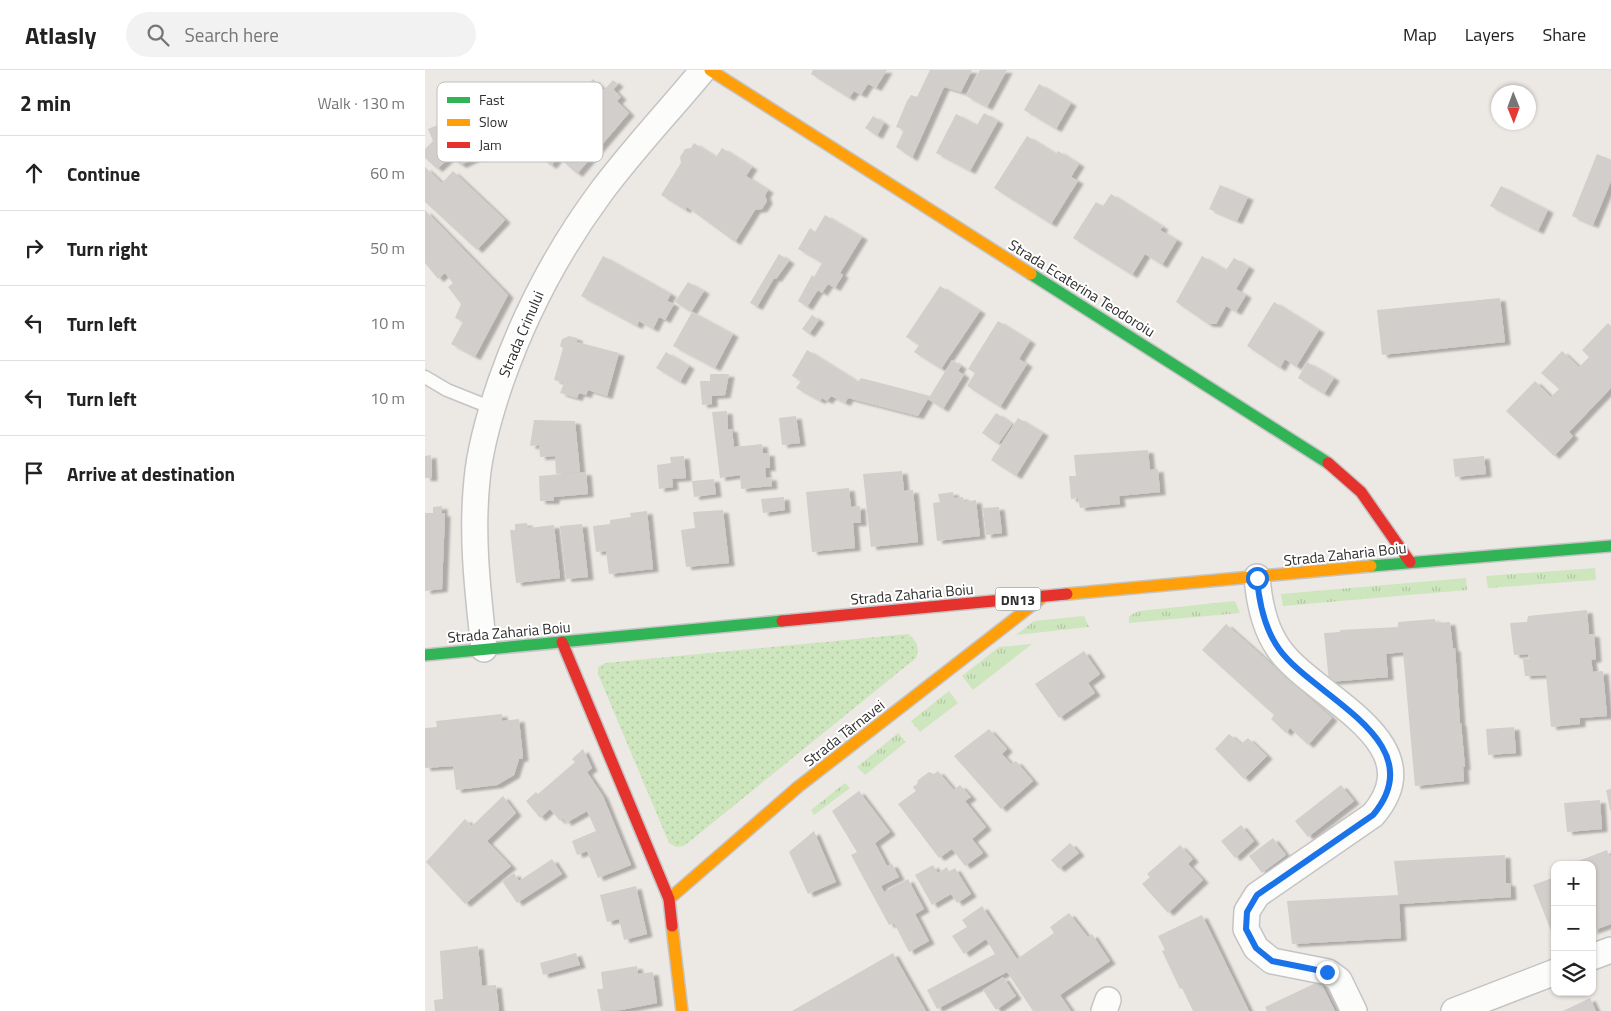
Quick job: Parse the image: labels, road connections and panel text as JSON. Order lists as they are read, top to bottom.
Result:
{
  "streets": {
    "main road": [
      "Strada Ecaterina Teodoroiu",
      "Strada Zaharia Boiu",
      "DN13",
      "Strada Târnavei"
    ],
    "street": ["Strada Crinului"]
  },
  "crossings": [
    ["Strada Ecaterina Teodoroiu", "Strada Zaharia Boiu"],
    ["Strada Crinului", "Strada Zaharia Boiu"],
    ["Strada Zaharia Boiu", "Strada Târnavei"]
  ],
  "legend": ["Fast", "Slow", "Jam"],
  "north": "bottom",
  "page": {
    "header": "Atlasly",
    "search": "Search here",
    "nav": ["Map", "Layers", "Share"],
    "heading": ["2 min", "Walk · 130 m"],
    "list": [
      ["Continue", "60 m"],
      ["Turn right", "50 m"],
      ["Turn left", "10 m"],
      ["Turn left", "10 m"],
      "Arrive at destination"
    ],
    "map_buttons": ["+", "−"]
  }
}
